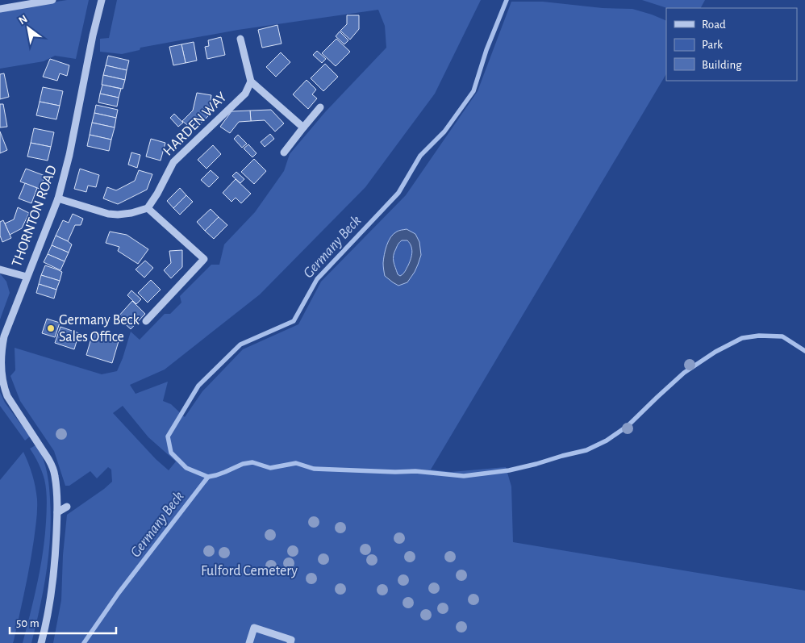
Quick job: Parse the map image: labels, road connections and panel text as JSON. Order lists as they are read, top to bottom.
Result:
{
  "streets": {
    "street": ["HARDEN WAY", "THORNTON ROAD"]
  },
  "water": ["Germany Beck"],
  "parks": ["Fulford Cemetery"],
  "places": ["Germany Beck Sales Office"],
  "legend": ["Road", "Park", "Building"],
  "scale_bar": "50 m",
  "north": "top left"
}
